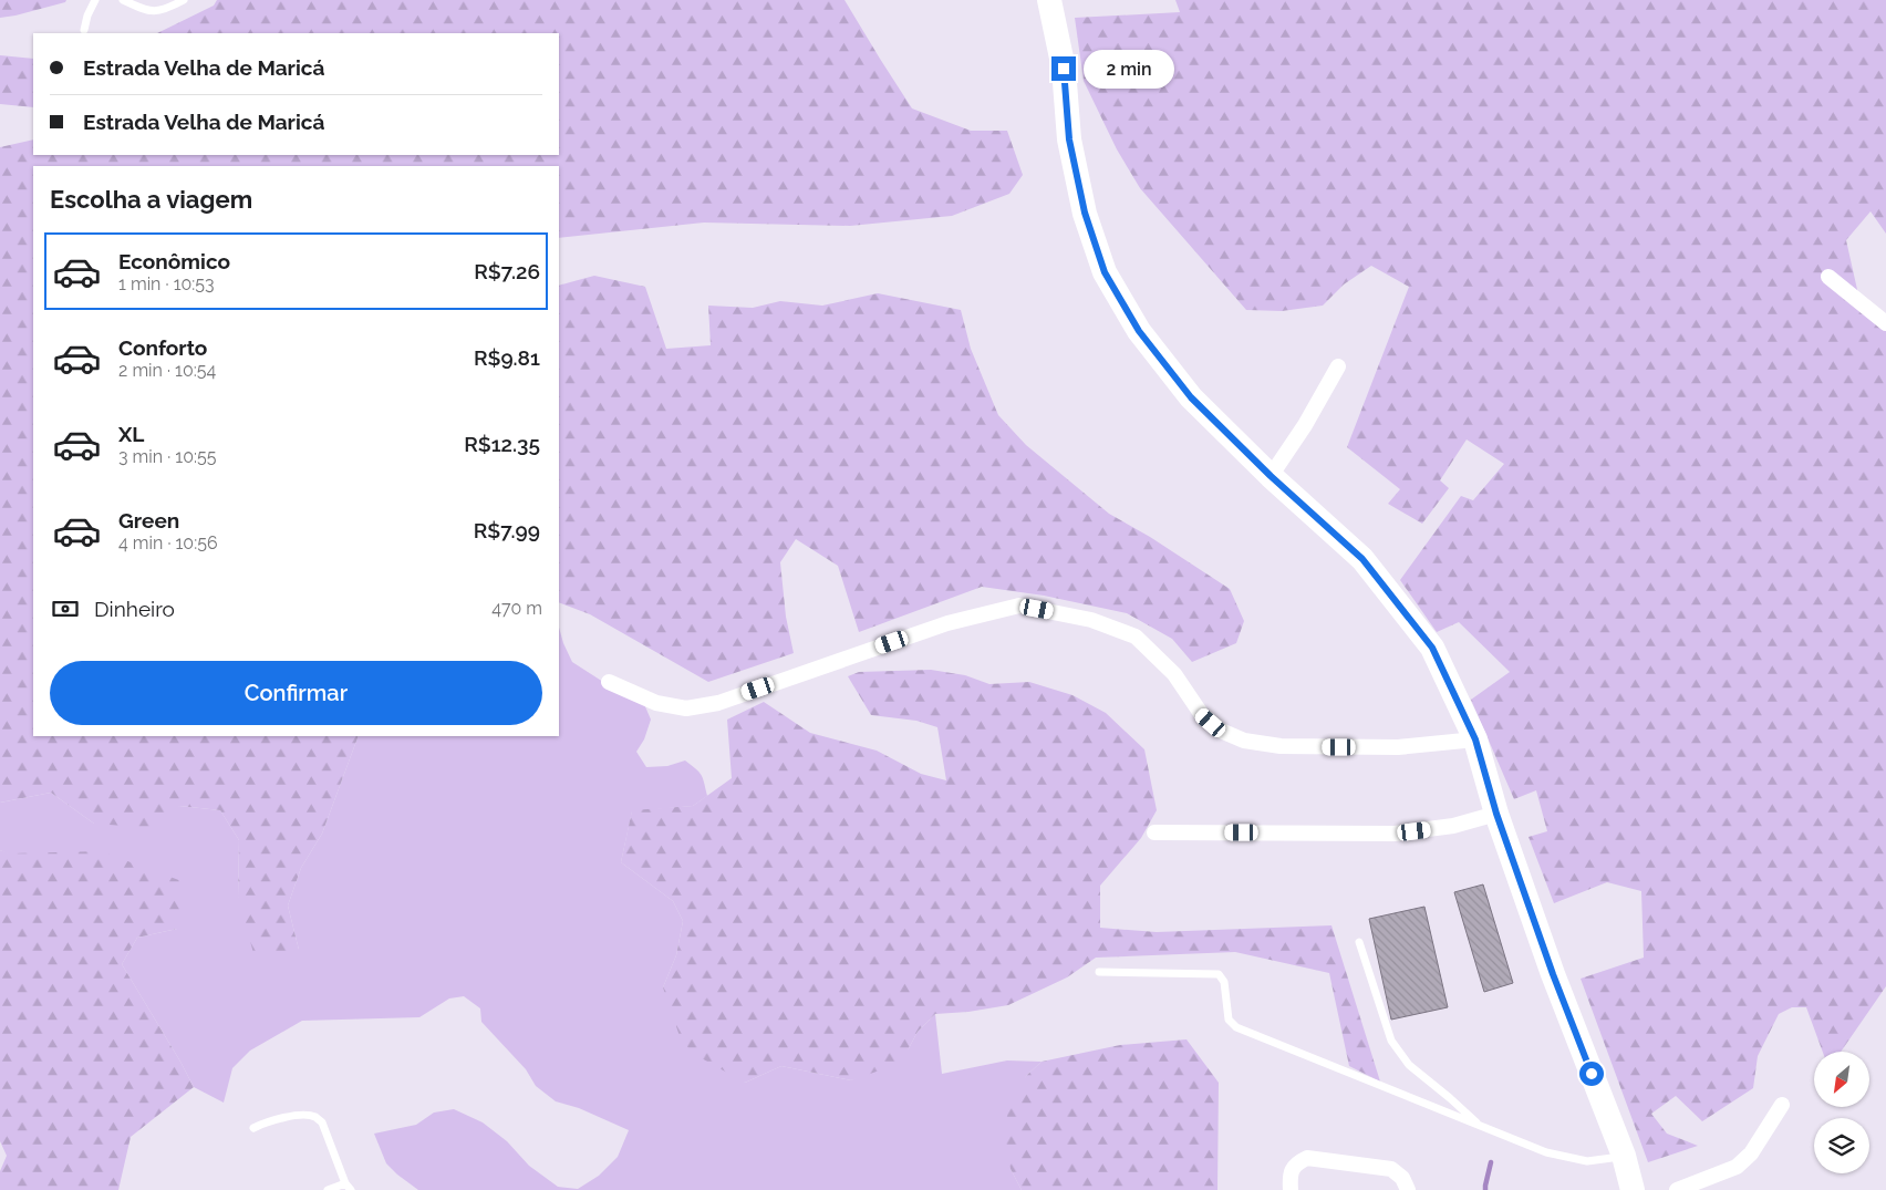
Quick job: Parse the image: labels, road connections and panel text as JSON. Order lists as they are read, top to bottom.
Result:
{
  "north": "bottom left",
  "page": {
    "banner": ["Estrada Velha de Maricá", "Estrada Velha de Maricá"],
    "bubble": "2 min",
    "heading": "Escolha a viagem",
    "list": [
      {
        "name": "Econômico",
        "note": "1 min · 10:53",
        "value": "R$7.26"
      },
      {
        "name": "Conforto",
        "note": "2 min · 10:54",
        "value": "R$9.81"
      },
      {
        "name": "XL",
        "note": "3 min · 10:55",
        "value": "R$12.35"
      },
      {
        "name": "Green",
        "note": "4 min · 10:56",
        "value": "R$7.99"
      }
    ],
    "pay": ["Dinheiro", "470 m"],
    "buttons": "Confirmar"
  }
}
